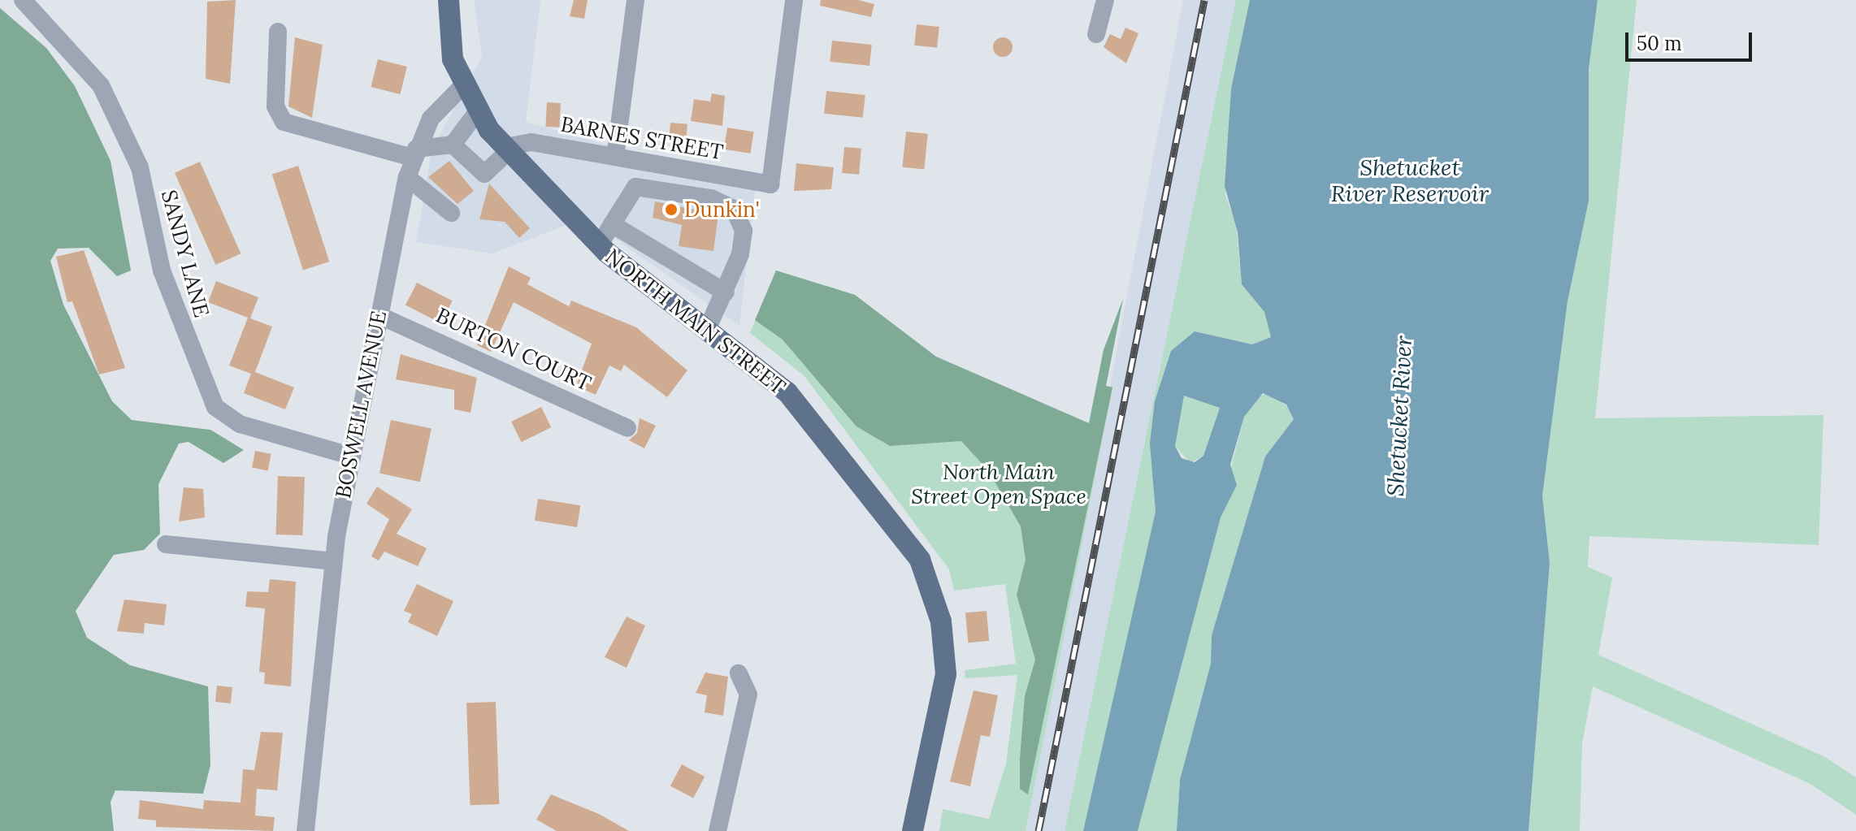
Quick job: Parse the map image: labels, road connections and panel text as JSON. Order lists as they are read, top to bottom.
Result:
{
  "streets": {
    "main road": ["NORTH MAIN STREET"],
    "street": [
      "BARNES STREET",
      "SANDY LANE",
      "BURTON COURT",
      "BOSWELL AVENUE"
    ]
  },
  "crossings": [
    ["BARNES STREET", "NORTH MAIN STREET"],
    ["SANDY LANE", "BOSWELL AVENUE"],
    ["NORTH MAIN STREET", "BOSWELL AVENUE"],
    ["BURTON COURT", "BOSWELL AVENUE"]
  ],
  "water": ["Shetucket River Reservoir", "Shetucket River"],
  "parks": ["North Main Street Open Space"],
  "places": ["Dunkin'"],
  "scale_bar": "50 m"
}
